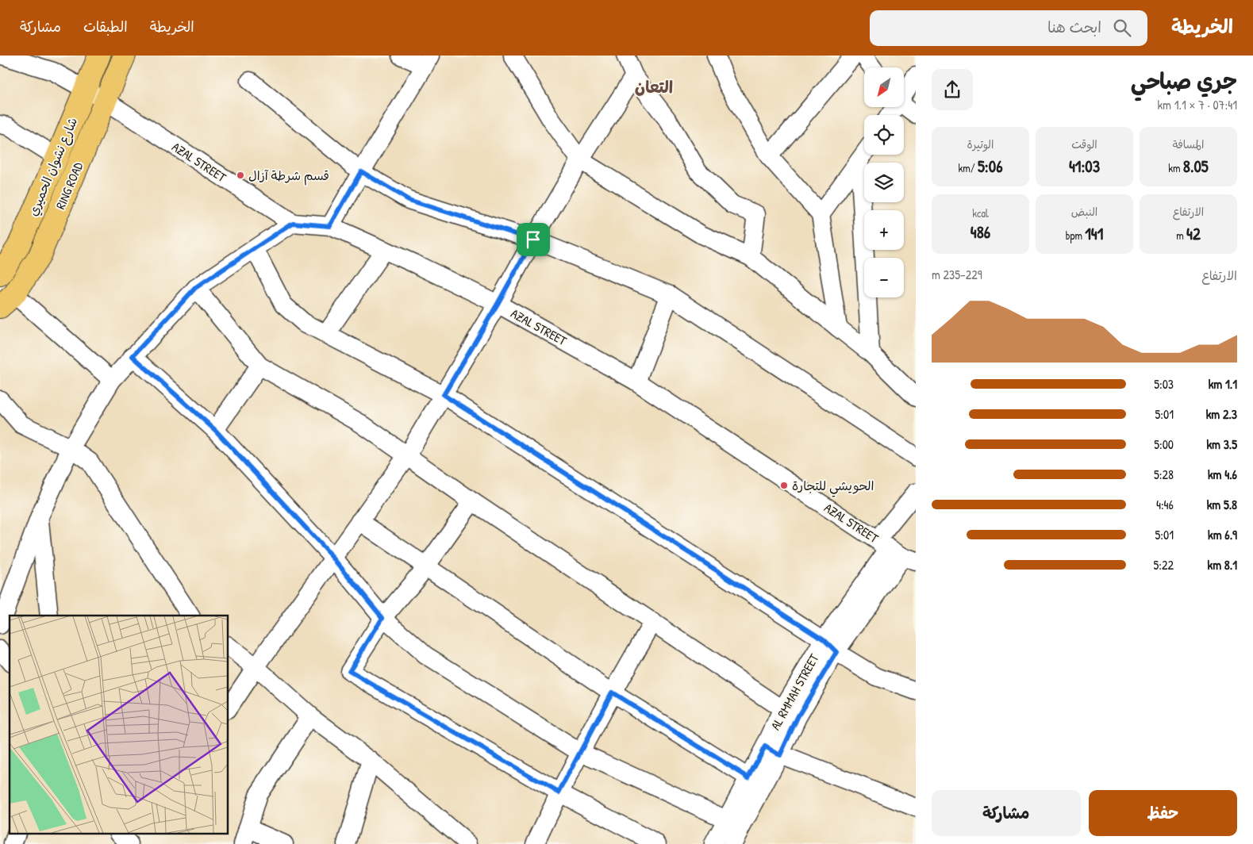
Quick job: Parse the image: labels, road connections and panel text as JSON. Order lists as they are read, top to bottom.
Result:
{
  "streets": {
    "main road": ["شارع نشوان الحميري", "RING ROAD"],
    "street": ["AZAL STREET", "AL RMMAH STREET"]
  },
  "crossings": [
    ["AZAL STREET", "شارع نشوان الحميري"],
    ["AZAL STREET", "RING ROAD"],
    ["AZAL STREET", "AL RMMAH STREET"]
  ],
  "districts": ["التعان"],
  "places": ["قسم شرطة آزال", "الحويشي للتجارة"],
  "north": "bottom left",
  "page": {
    "header": "الخريطة",
    "search": "ابحث هنا",
    "nav": ["الخريطة", "الطبقات", "مشاركة"],
    "heading": ["جري صباحي", "07:41 · 7 × 1.1 km"],
    "map_buttons": ["+", "−"],
    "stats": [
      ["المسافة", "8.05 km"],
      ["الوقت", "41:03"],
      ["الوتيرة", "5:06 /km"],
      ["الارتفاع", "42 m"],
      ["النبض", "141 bpm"],
      ["kcal", "486"]
    ],
    "chart": ["الارتفاع", "229–235 m"],
    "list": [
      {
        "name": "1.1 km",
        "note": "5:03"
      },
      {
        "name": "2.3 km",
        "note": "5:01"
      },
      {
        "name": "3.5 km",
        "note": "5:00"
      },
      {
        "name": "4.6 km",
        "note": "5:28"
      },
      {
        "name": "5.8 km",
        "note": "4:46"
      },
      {
        "name": "6.9 km",
        "note": "5:01"
      },
      {
        "name": "8.1 km",
        "note": "5:22"
      }
    ],
    "buttons": ["حفظ", "مشاركة"]
  }
}
